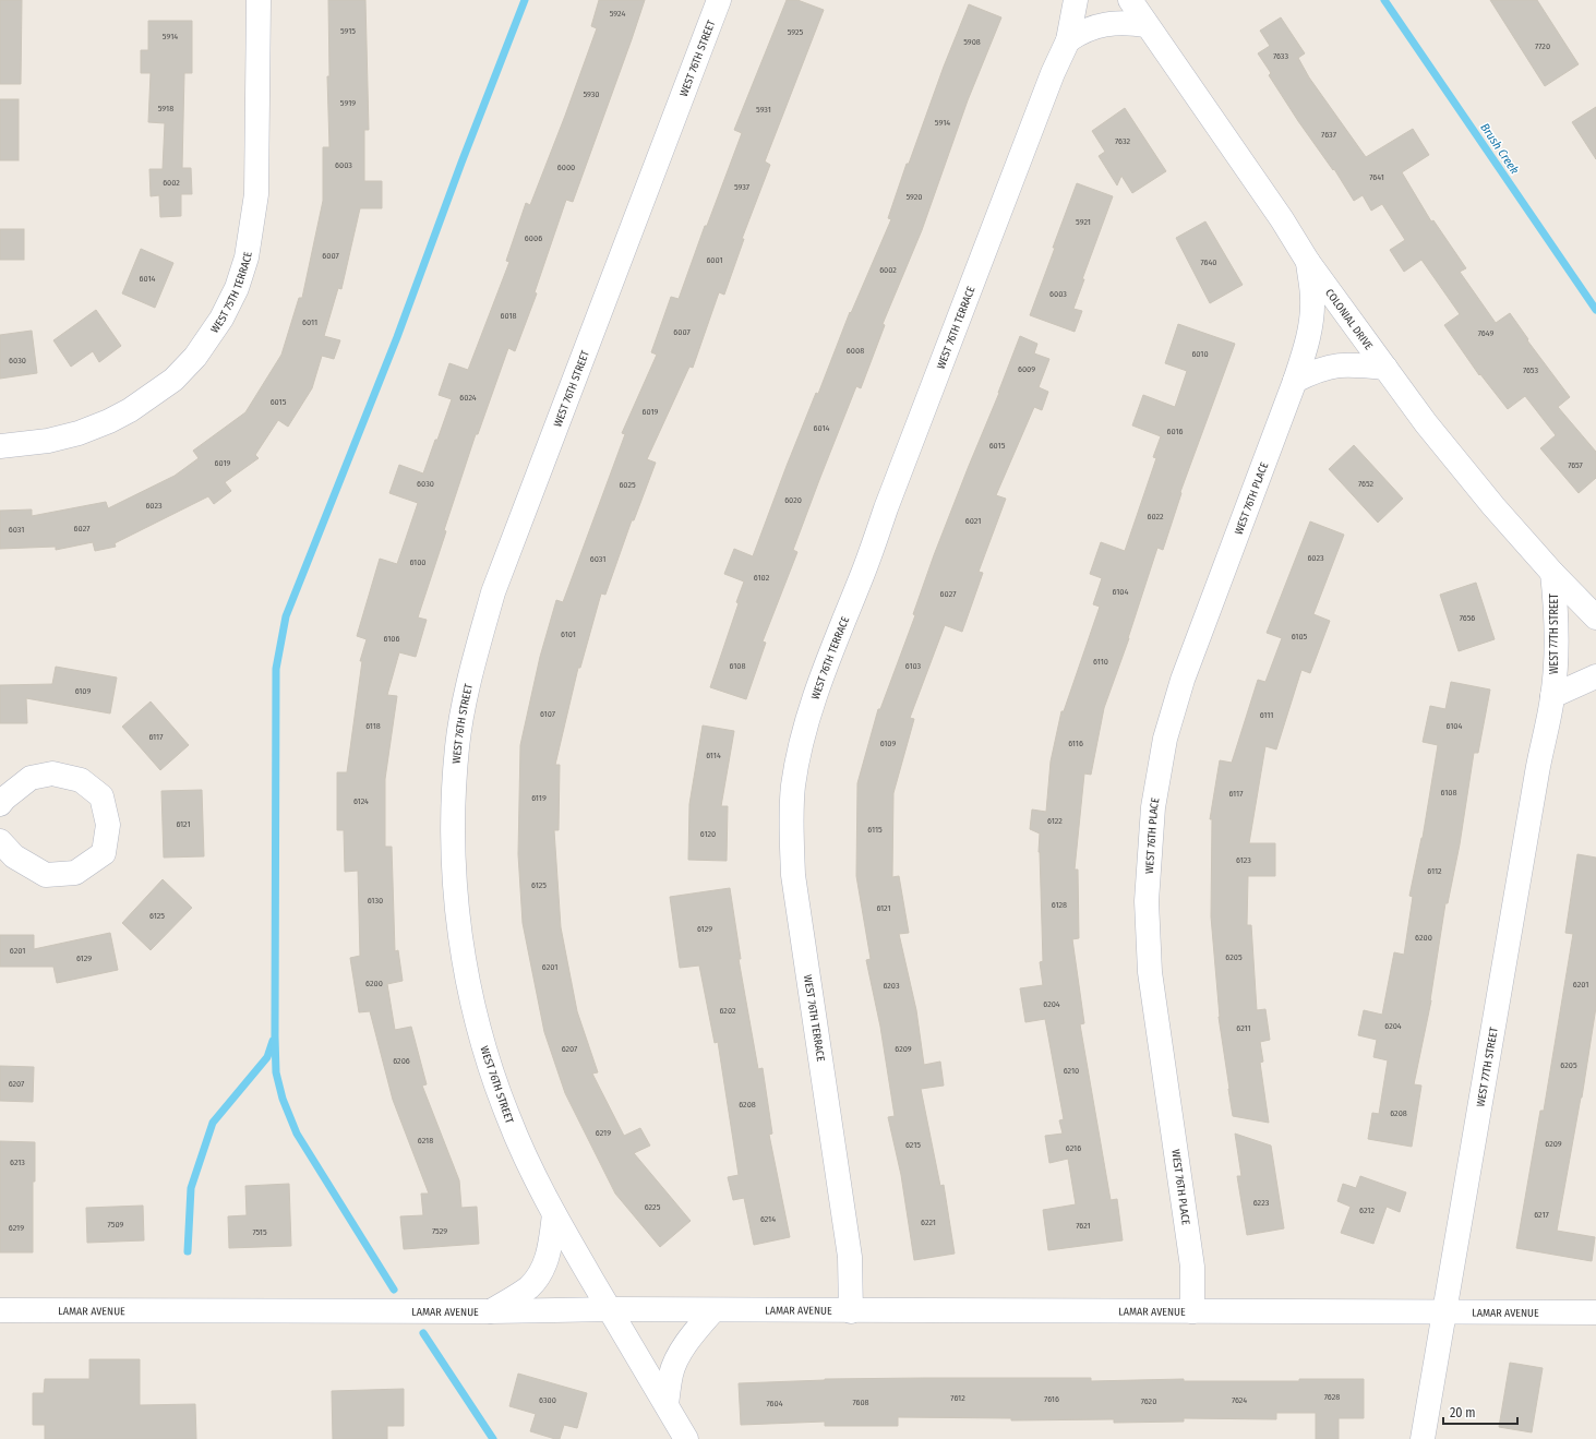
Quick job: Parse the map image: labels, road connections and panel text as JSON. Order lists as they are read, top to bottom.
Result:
{
  "streets": {
    "street": [
      "WEST 76TH STREET",
      "WEST 75TH TERRACE",
      "COLONIAL DRIVE",
      "WEST 76TH TERRACE",
      "WEST 76TH PLACE",
      "WEST 77TH STREET",
      "LAMAR AVENUE"
    ]
  },
  "crossings": [
    ["WEST 76TH STREET", "LAMAR AVENUE"],
    ["COLONIAL DRIVE", "WEST 76TH PLACE"],
    ["COLONIAL DRIVE", "WEST 77TH STREET"],
    ["WEST 76TH TERRACE", "LAMAR AVENUE"],
    ["WEST 76TH PLACE", "LAMAR AVENUE"],
    ["WEST 77TH STREET", "LAMAR AVENUE"]
  ],
  "water": ["Brush Creek"],
  "house_numbers": [
    "5924",
    "5915",
    "5925",
    "5914",
    "5908",
    "7720",
    "7633",
    "5930",
    "5919",
    "5918",
    "5931",
    "5914",
    "7637",
    "7632",
    "6003",
    "6000",
    "7641",
    "6002",
    "5937",
    "5920",
    "5921",
    "6006",
    "6007",
    "6001",
    "7640",
    "6002",
    "6014",
    "6003",
    "6018",
    "6011",
    "6007",
    "7649",
    "6008",
    "6010",
    "6030",
    "6009",
    "7653",
    "6024",
    "6015",
    "6019",
    "6014",
    "6016",
    "6015",
    "6019",
    "7657",
    "6030",
    "7652",
    "6025",
    "6020",
    "6023",
    "6022",
    "6021",
    "6027",
    "6031",
    "6023",
    "6031",
    "6100",
    "6102",
    "6104",
    "6027",
    "7656",
    "6101",
    "6105",
    "6106",
    "6110",
    "6108",
    "6103",
    "6109",
    "6107",
    "6111",
    "6118",
    "6104",
    "6117",
    "6109",
    "6116",
    "6114",
    "6108",
    "6117",
    "6119",
    "6124",
    "6122",
    "6121",
    "6115",
    "6120",
    "6123",
    "6112",
    "6125",
    "6130",
    "6128",
    "6121",
    "6125",
    "6129",
    "6200",
    "6201",
    "6205",
    "6129",
    "6201",
    "6200",
    "6201",
    "6203",
    "6204",
    "6202",
    "6204",
    "6211",
    "6207",
    "6209",
    "6206",
    "6205",
    "6210",
    "6207",
    "6208",
    "6208",
    "6219",
    "6218",
    "6209",
    "6215",
    "6216",
    "6213",
    "6223",
    "6225",
    "6212",
    "6217",
    "6214",
    "6221",
    "7509",
    "7621",
    "6219",
    "7529",
    "7515",
    "7628",
    "7612",
    "7616",
    "6300",
    "7624",
    "7620",
    "7608",
    "7604"
  ],
  "scale_bar": "20 m"
}
